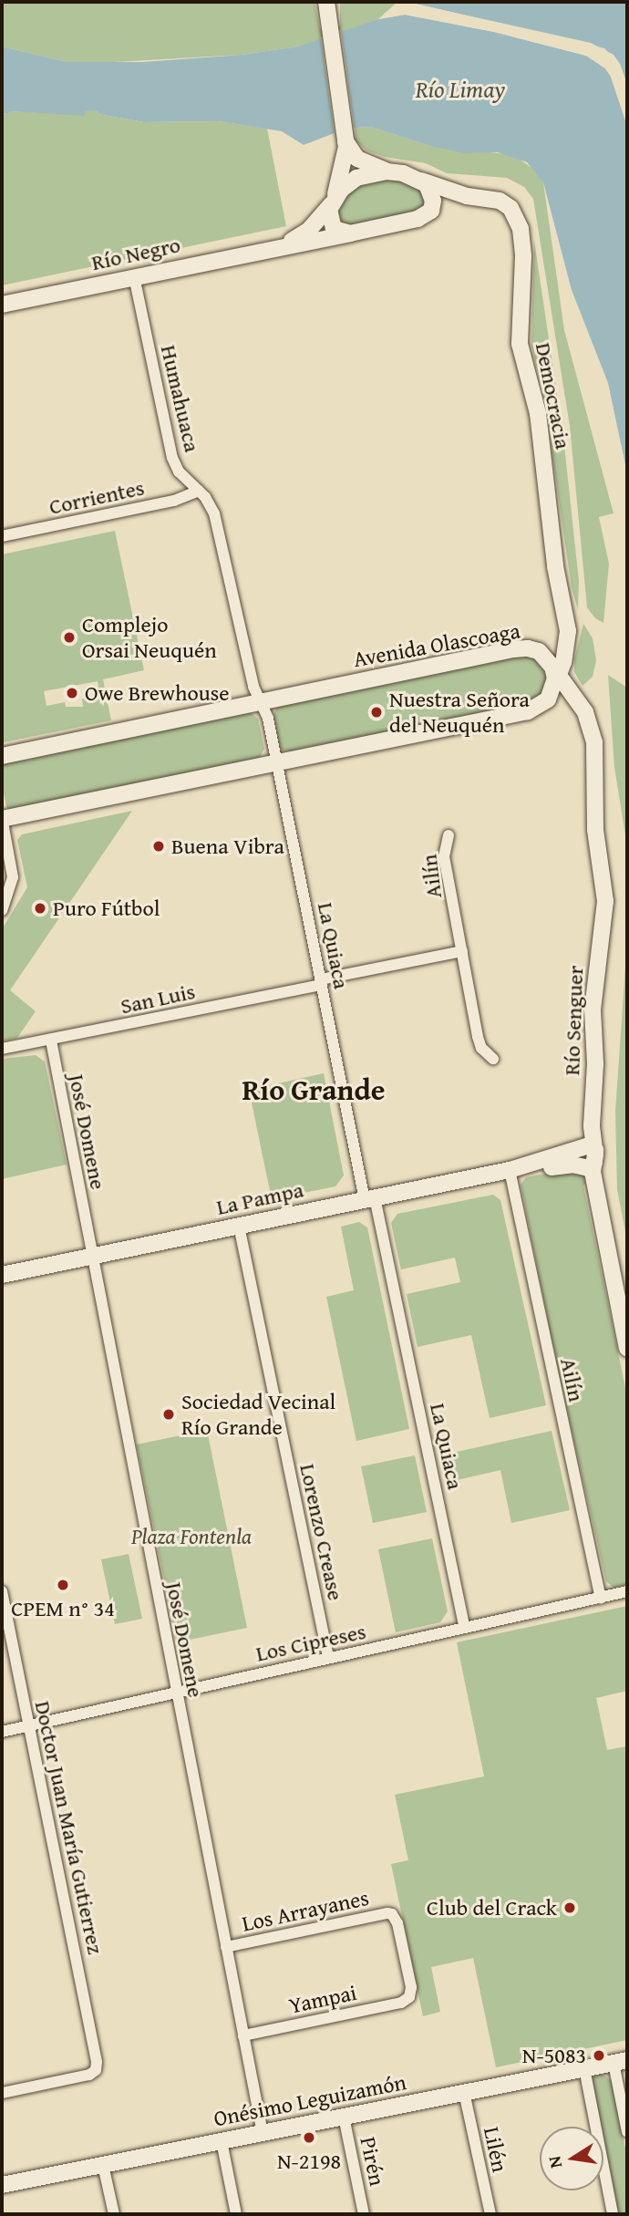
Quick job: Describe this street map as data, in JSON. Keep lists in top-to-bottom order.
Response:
{
  "streets": {
    "main road": [
      "Río Negro",
      "Democracia",
      "Avenida Olascoaga",
      "Río Senguer",
      "La Pampa",
      "Onésimo Leguizamón"
    ],
    "street": [
      "Humahuaca",
      "Corrientes",
      "Ailín",
      "La Quiaca",
      "San Luis",
      "José Domene",
      "Lorenzo Crease",
      "Los Cipreses",
      "Doctor Juan María Gutierrez",
      "Los Arrayanes",
      "Yampai",
      "Lilén",
      "Pirén"
    ]
  },
  "crossings": [
    ["Río Negro", "Democracia"],
    ["Río Negro", "Humahuaca"],
    ["Democracia", "Avenida Olascoaga"],
    ["Democracia", "Río Senguer"],
    ["Humahuaca", "Corrientes"],
    ["Humahuaca", "Avenida Olascoaga"],
    ["Humahuaca", "La Quiaca"],
    ["Avenida Olascoaga", "La Quiaca"],
    ["Avenida Olascoaga", "Río Senguer"],
    ["Ailín", "San Luis"],
    ["Ailín", "La Pampa"],
    ["Ailín", "Los Cipreses"],
    ["La Quiaca", "San Luis"],
    ["La Quiaca", "La Pampa"],
    ["La Quiaca", "Los Cipreses"],
    ["San Luis", "José Domene"],
    ["Río Senguer", "La Pampa"],
    ["José Domene", "La Pampa"],
    ["José Domene", "Los Cipreses"],
    ["José Domene", "Los Arrayanes"],
    ["José Domene", "Yampai"],
    ["José Domene", "Onésimo Leguizamón"],
    ["La Pampa", "Lorenzo Crease"],
    ["Lorenzo Crease", "Los Cipreses"],
    ["Los Cipreses", "Doctor Juan María Gutierrez"],
    ["Los Arrayanes", "Yampai"],
    ["Onésimo Leguizamón", "Lilén"],
    ["Onésimo Leguizamón", "Pirén"]
  ],
  "districts": ["Río Grande"],
  "water": ["Río Limay"],
  "parks": ["Plaza Fontenla"],
  "places": [
    "Complejo Orsai Neuquén",
    "Owe Brewhouse",
    "Nuestra Señora del Neuquén",
    "Buena Vibra",
    "Puro Fútbol",
    "Sociedad Vecinal Río Grande",
    "CPEM n° 34",
    "Club del Crack",
    "N-5083",
    "N-2198"
  ],
  "north": "left"
}
